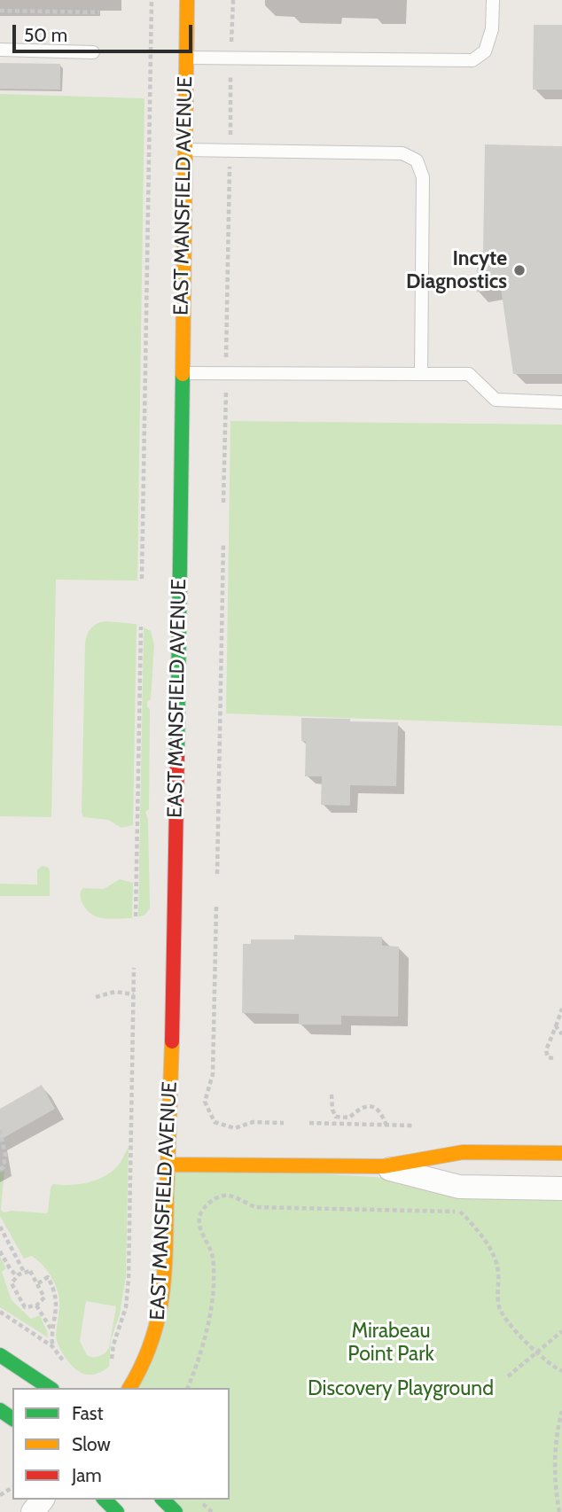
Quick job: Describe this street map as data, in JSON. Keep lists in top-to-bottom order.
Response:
{
  "streets": {
    "street": ["EAST MANSFIELD AVENUE"]
  },
  "parks": ["Mirabeau Point Park", "Discovery Playground"],
  "places": ["Incyte Diagnostics"],
  "legend": ["Fast", "Slow", "Jam"],
  "scale_bar": "50 m"
}
